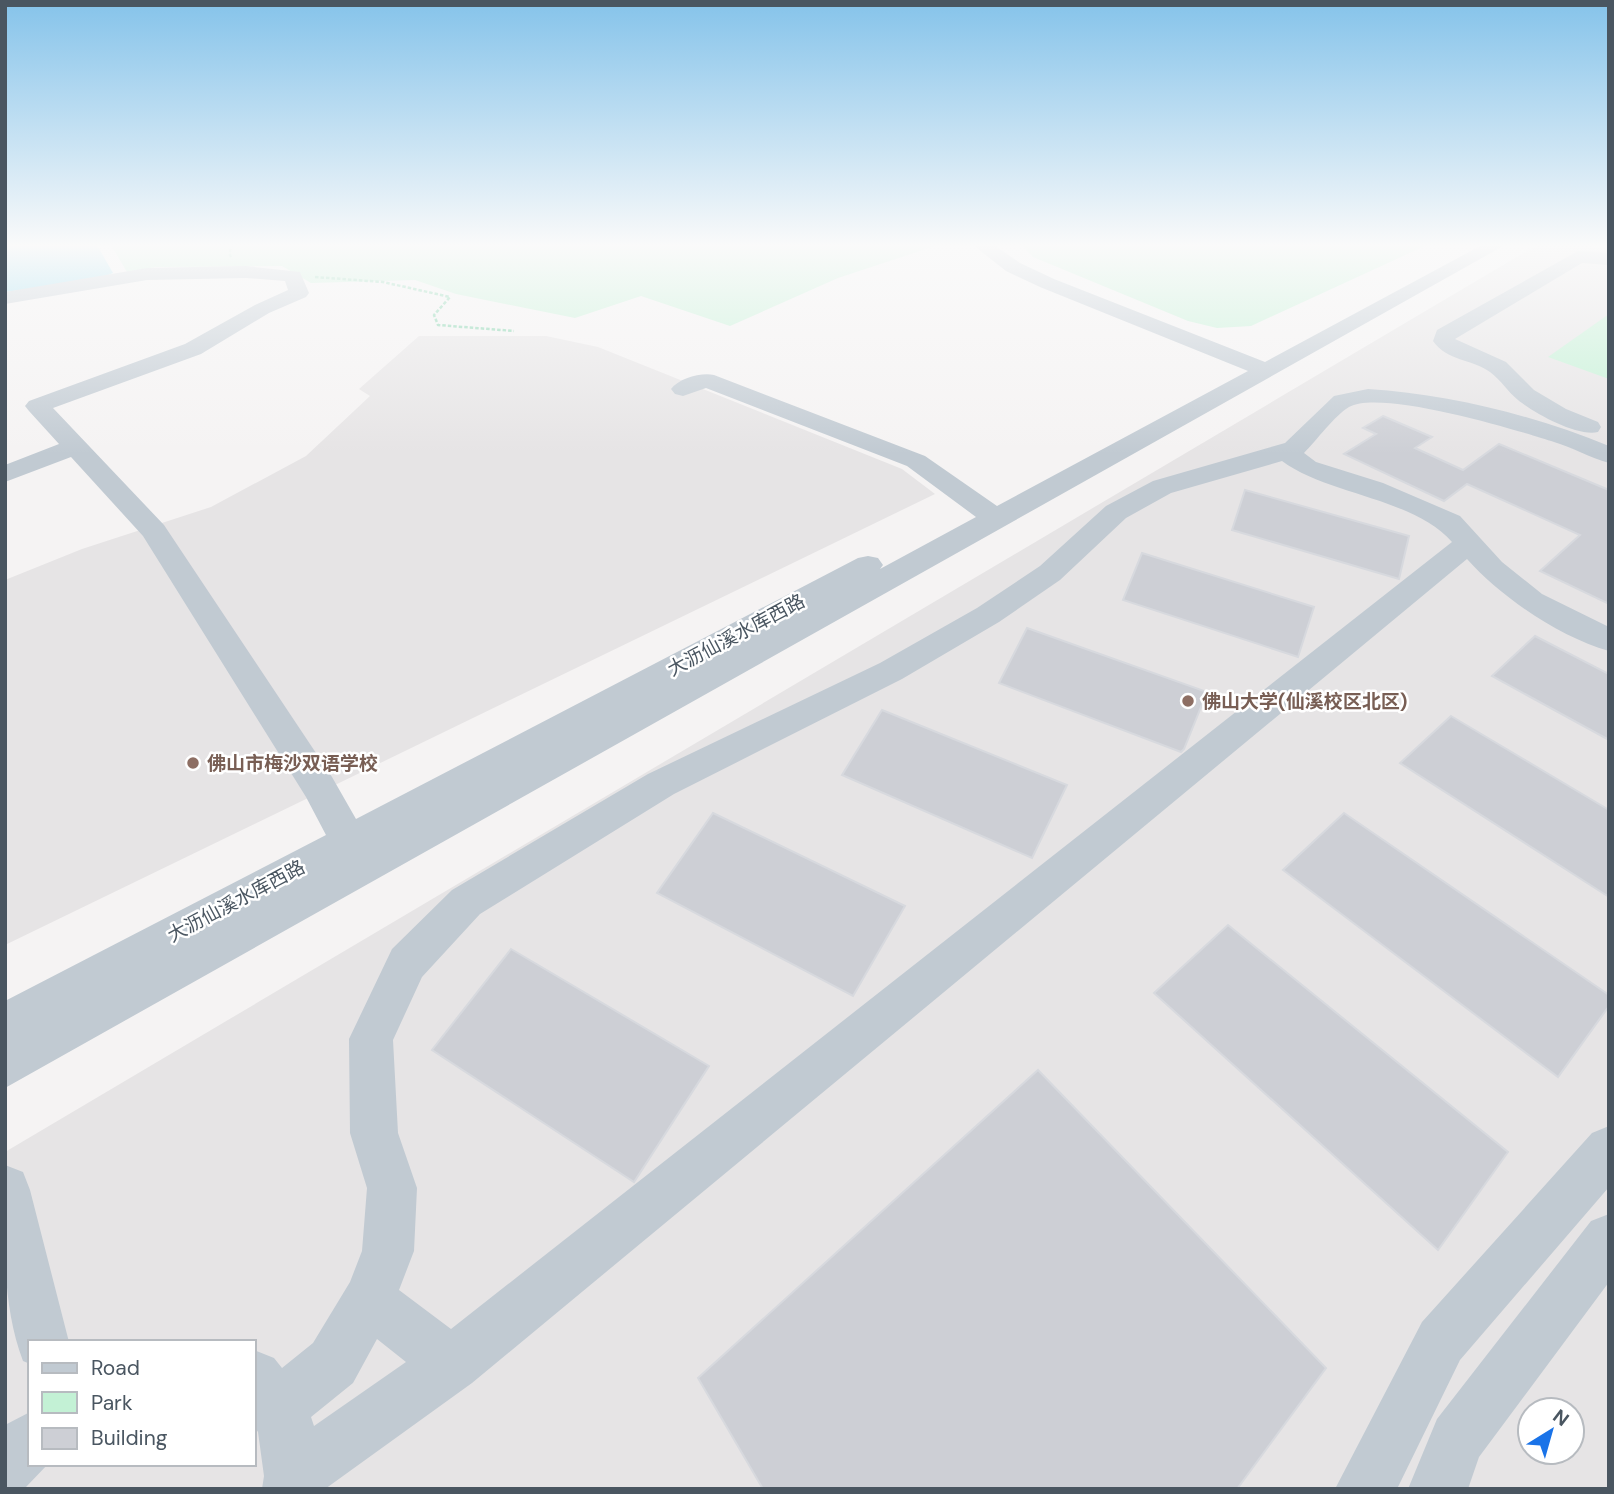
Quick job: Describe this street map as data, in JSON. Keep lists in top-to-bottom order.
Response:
{
  "streets": {
    "street": ["大沥仙溪水库西路"]
  },
  "places": ["佛山大学(仙溪校区北区)", "佛山市梅沙双语学校"],
  "legend": ["Road", "Park", "Building"],
  "north": "top right"
}
